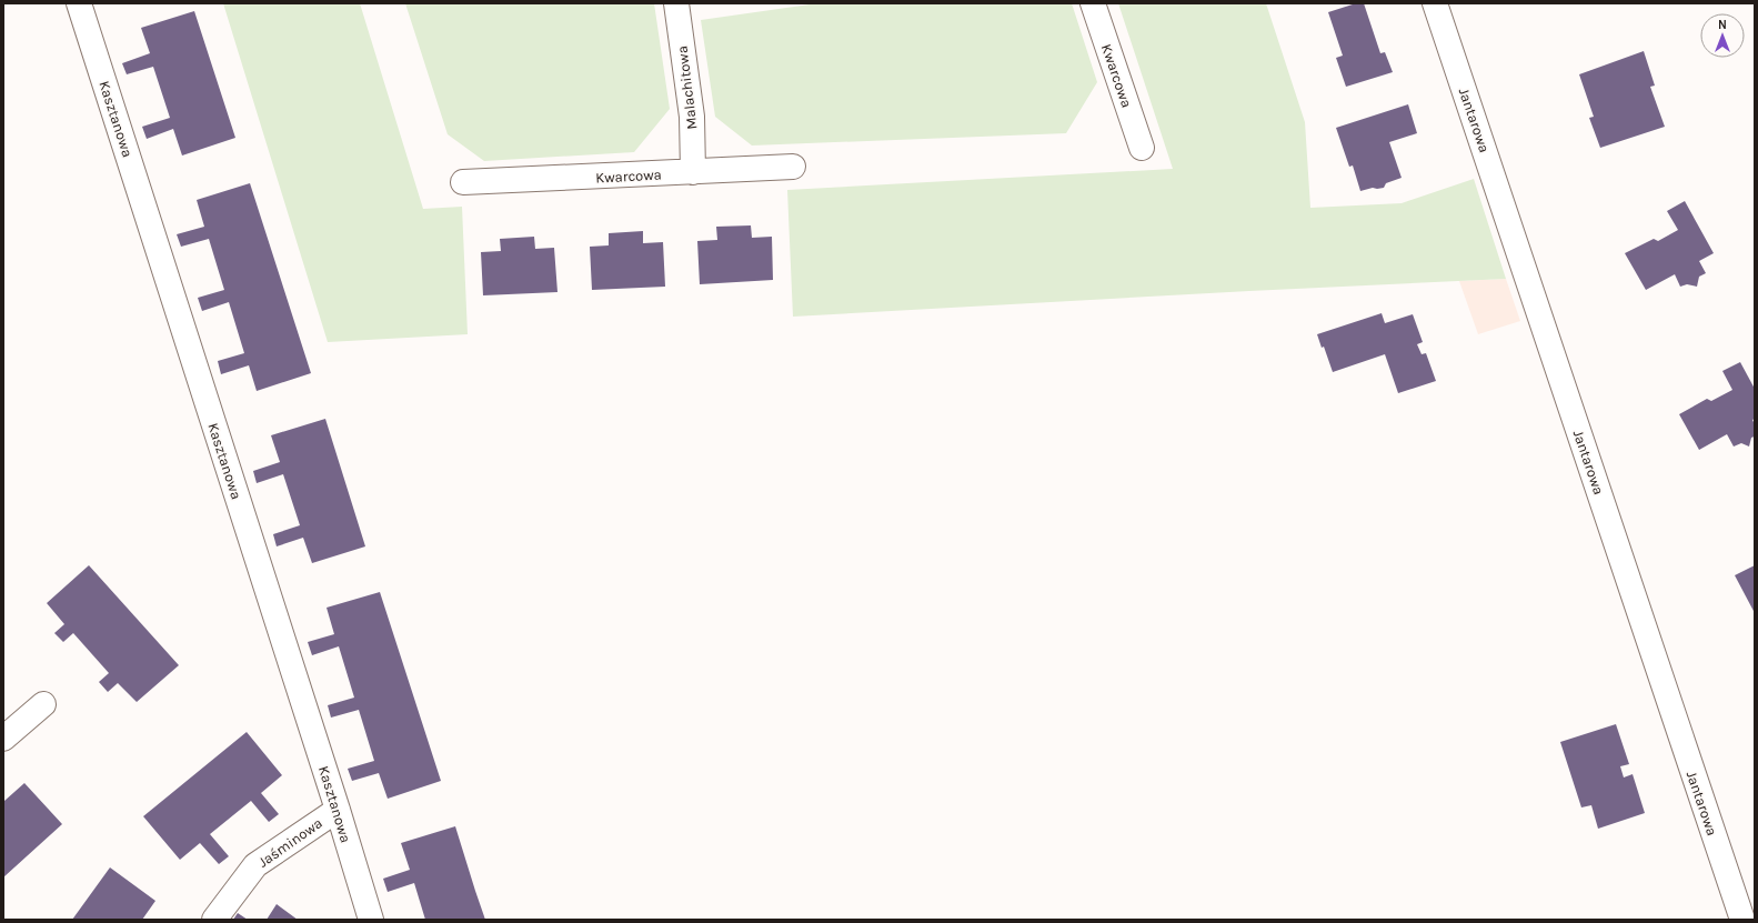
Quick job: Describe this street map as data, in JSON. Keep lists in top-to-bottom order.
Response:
{
  "streets": {
    "street": [
      "Kwarcowa",
      "Malachitowa",
      "Kasztanowa",
      "Jantarowa",
      "Jaśminowa"
    ]
  },
  "crossings": [
    ["Kwarcowa", "Malachitowa"],
    ["Kasztanowa", "Jaśminowa"]
  ],
  "north": "top"
}
